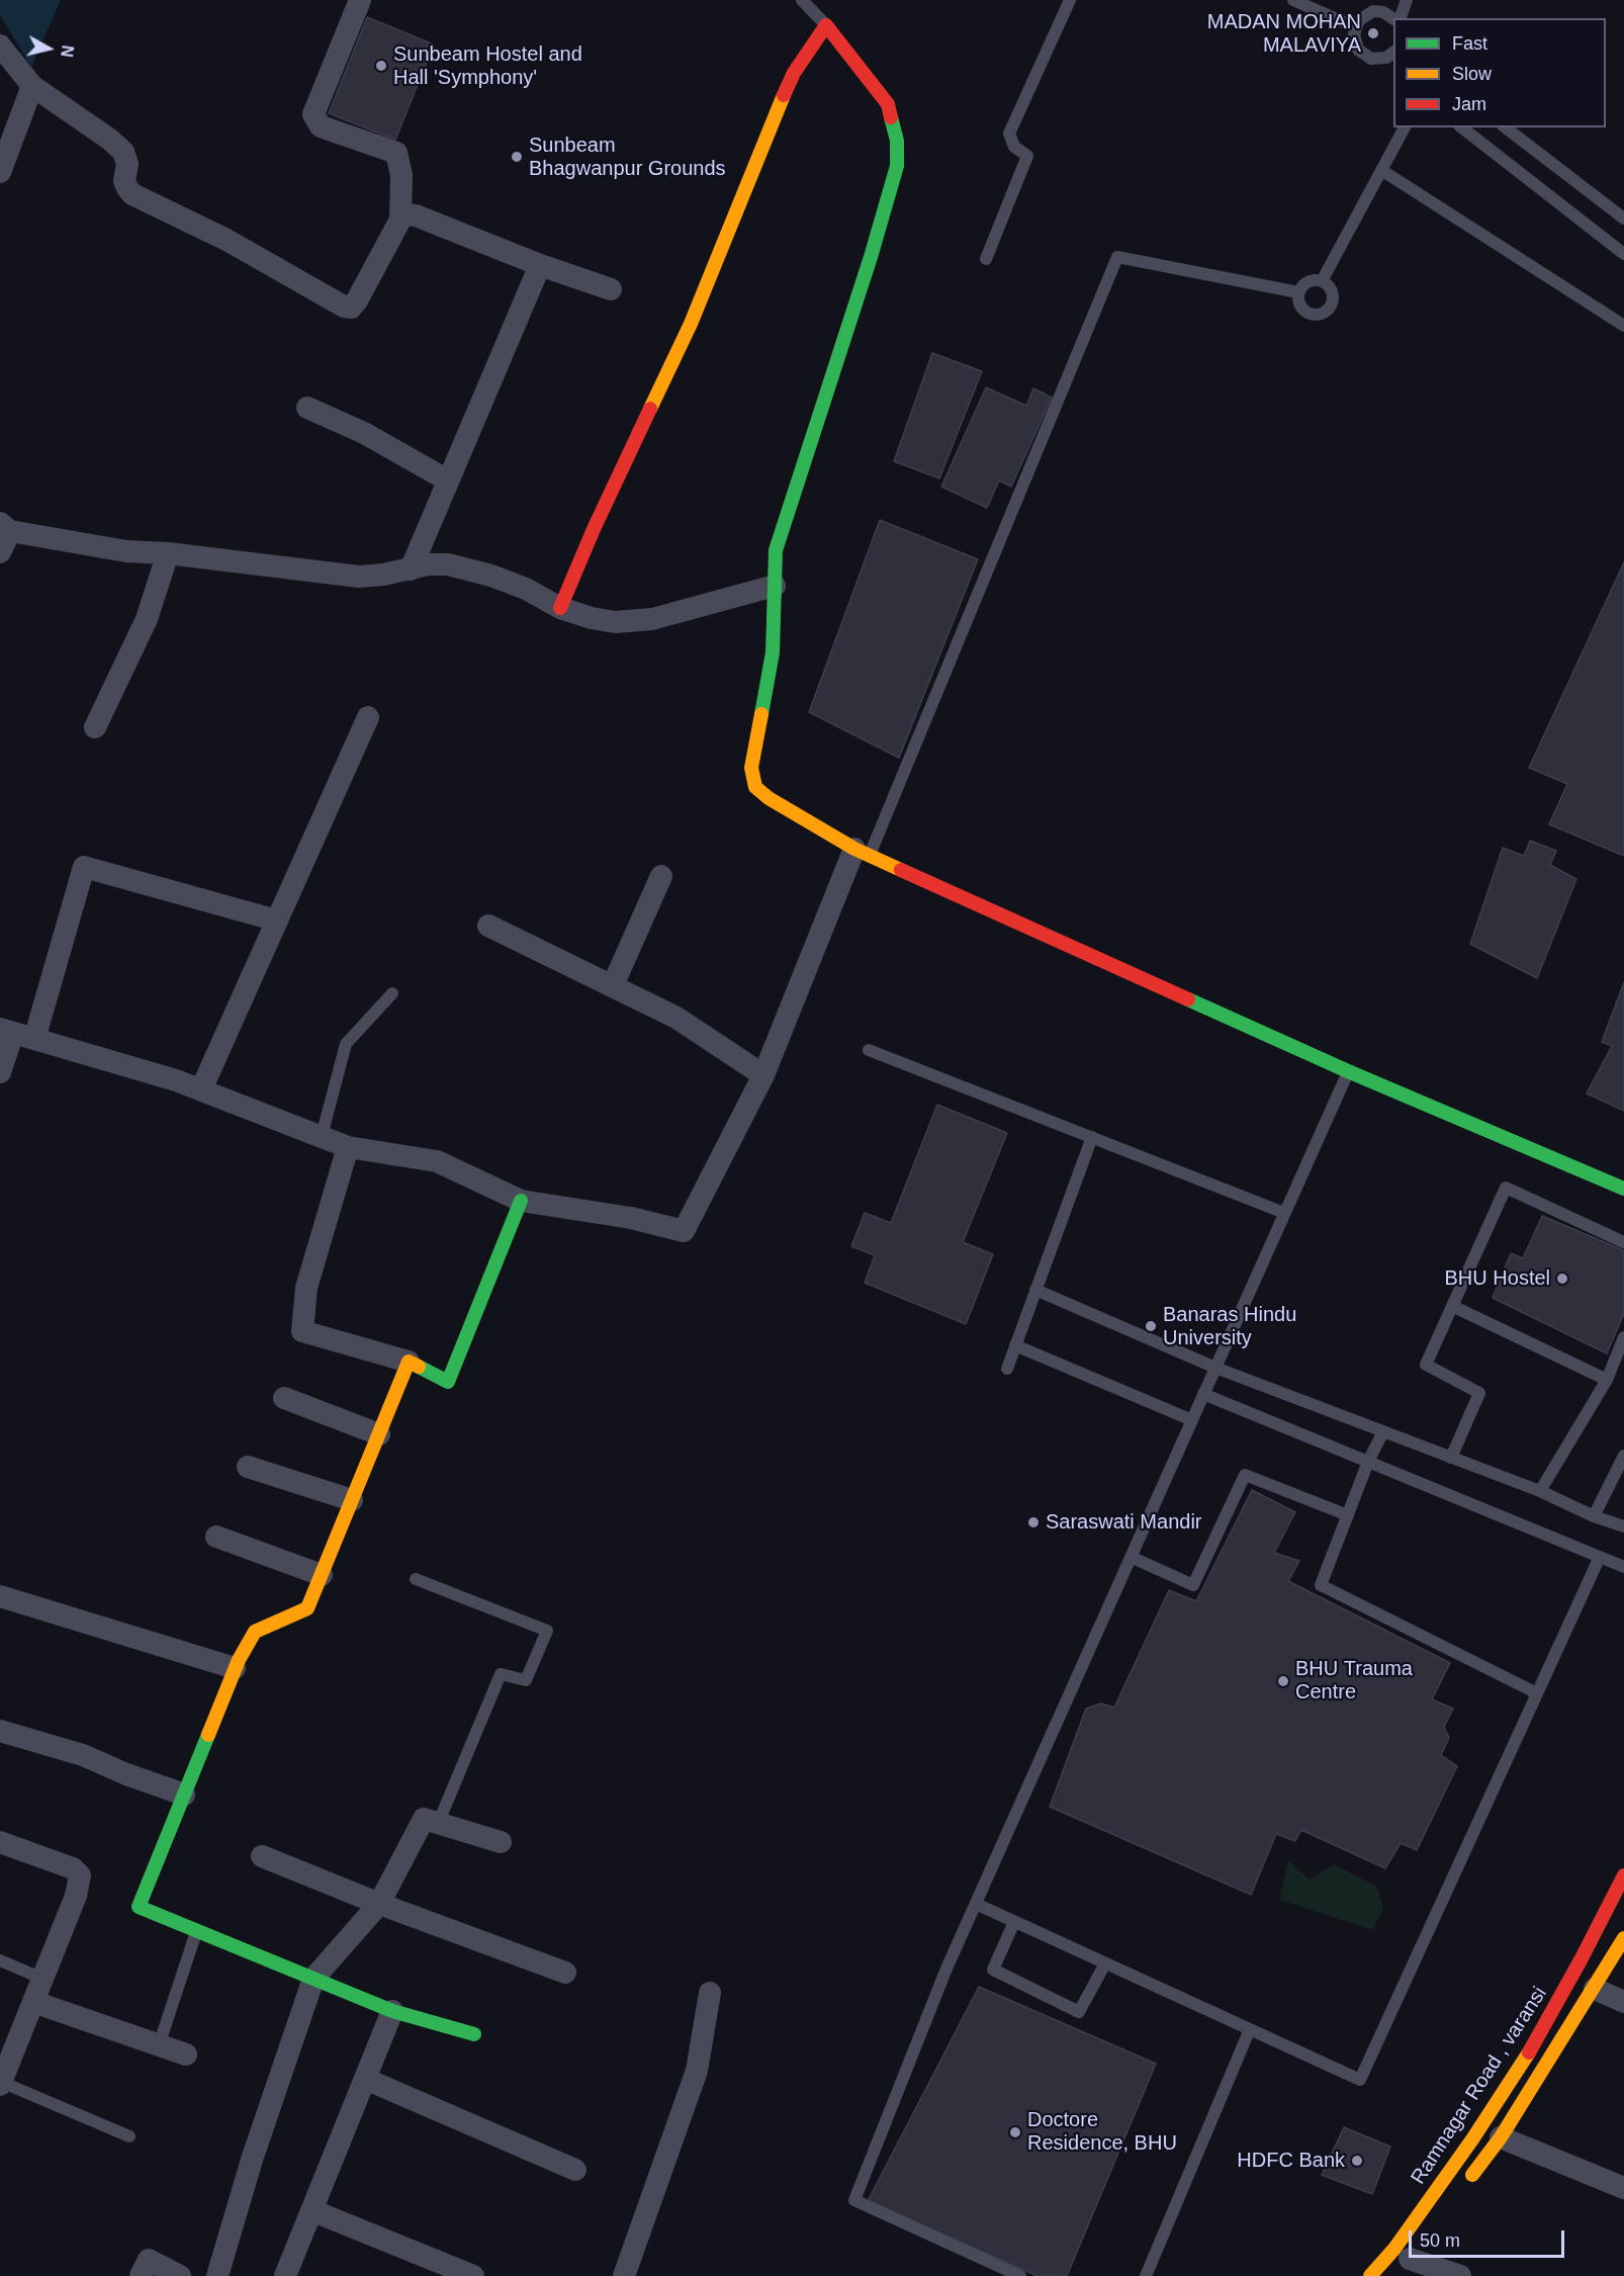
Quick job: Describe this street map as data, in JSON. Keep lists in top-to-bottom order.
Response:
{
  "streets": {
    "street": ["Ramnagar Road , varansi"]
  },
  "places": [
    "MADAN MOHAN MALAVIYA",
    "Sunbeam Hostel and Hall 'Symphony'",
    "Sunbeam Bhagwanpur Grounds",
    "BHU Hostel",
    "Banaras Hindu University",
    "Saraswati Mandir",
    "BHU Trauma Centre",
    "Doctore Residence, BHU",
    "HDFC Bank"
  ],
  "legend": ["Fast", "Slow", "Jam"],
  "scale_bar": "50 m",
  "north": "right"
}
